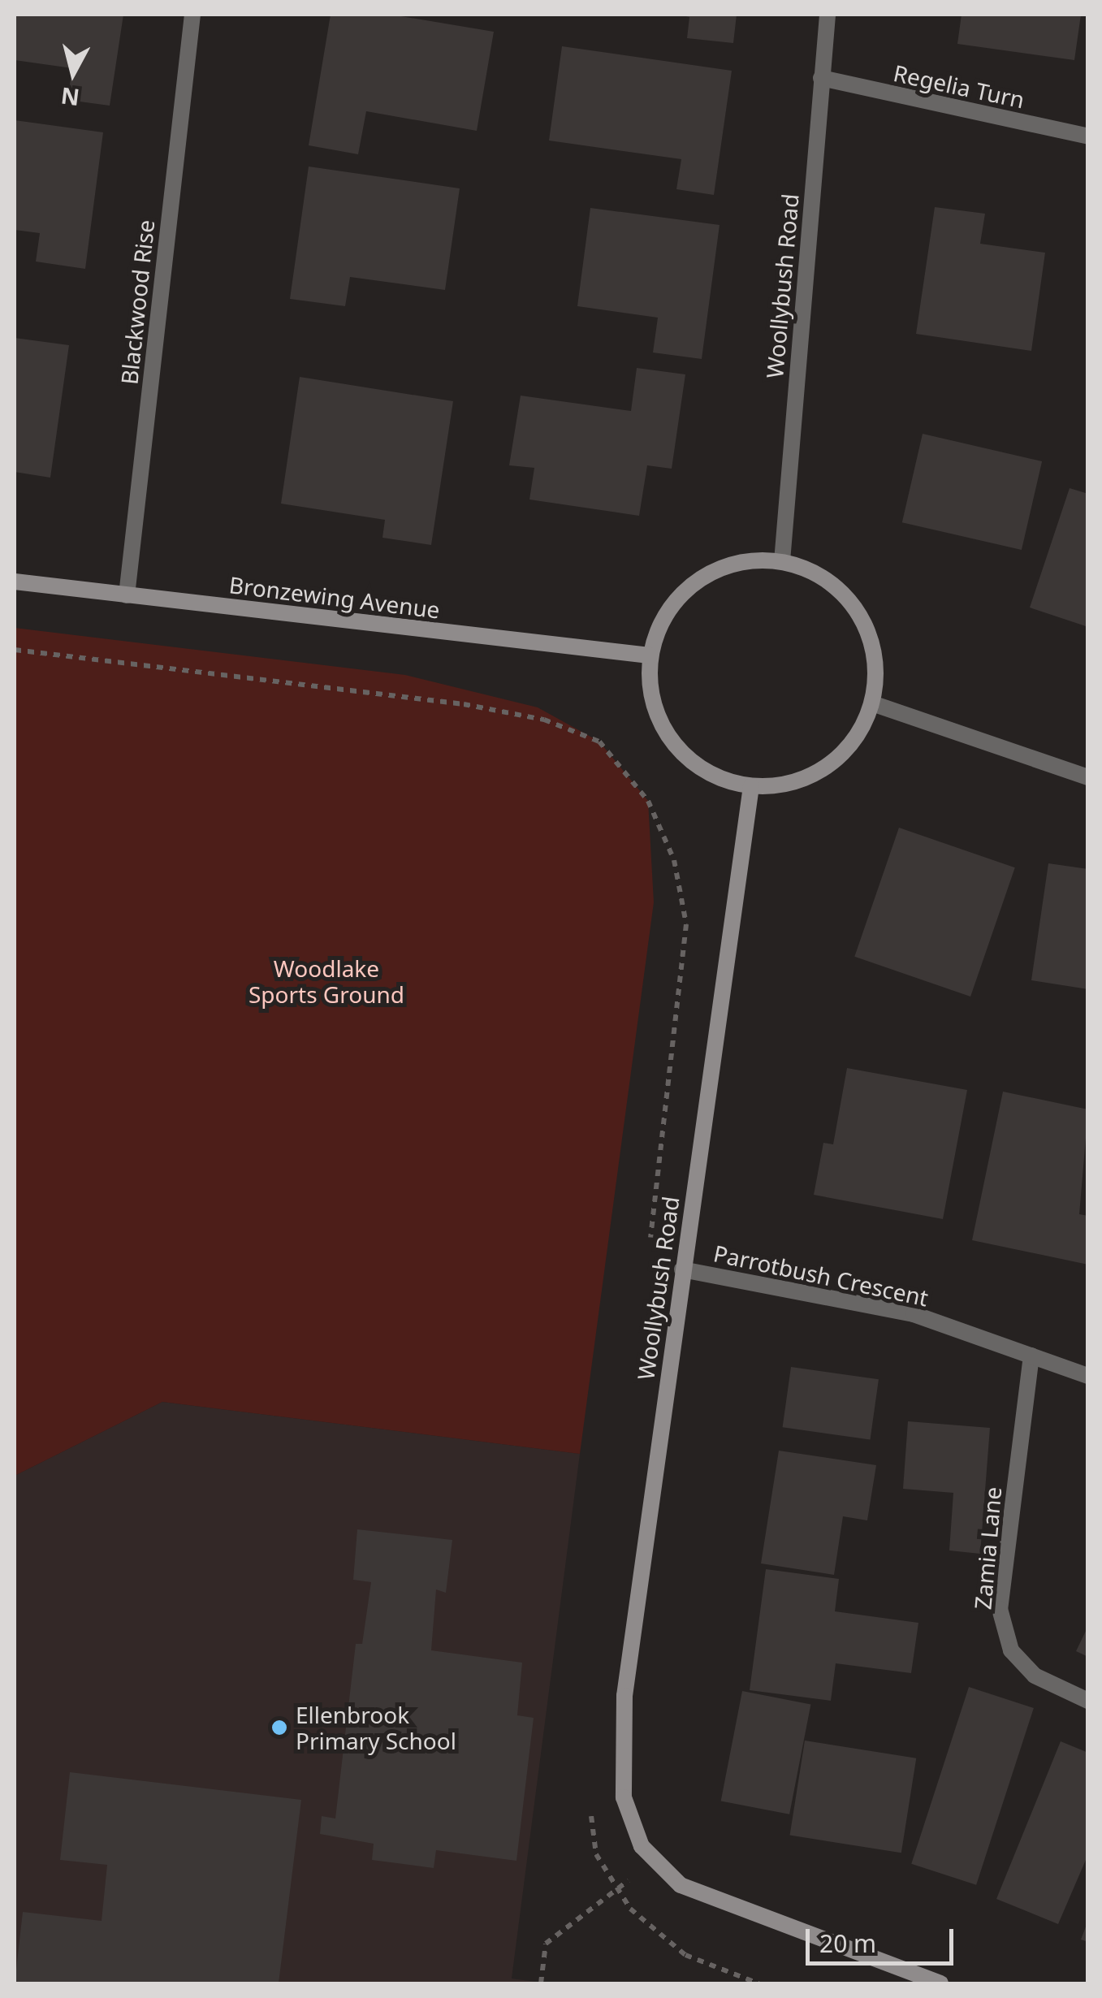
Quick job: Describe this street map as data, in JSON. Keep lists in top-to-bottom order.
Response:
{
  "streets": {
    "street": [
      "Regelia Turn",
      "Woollybush Road",
      "Blackwood Rise",
      "Bronzewing Avenue",
      "Parrotbush Crescent",
      "Zamia Lane"
    ]
  },
  "crossings": [
    ["Regelia Turn", "Woollybush Road"],
    ["Woollybush Road", "Bronzewing Avenue"],
    ["Woollybush Road", "Parrotbush Crescent"],
    ["Blackwood Rise", "Bronzewing Avenue"],
    ["Parrotbush Crescent", "Zamia Lane"]
  ],
  "parks": ["Woodlake Sports Ground"],
  "places": ["Ellenbrook Primary School"],
  "scale_bar": "20 m",
  "north": "bottom"
}
